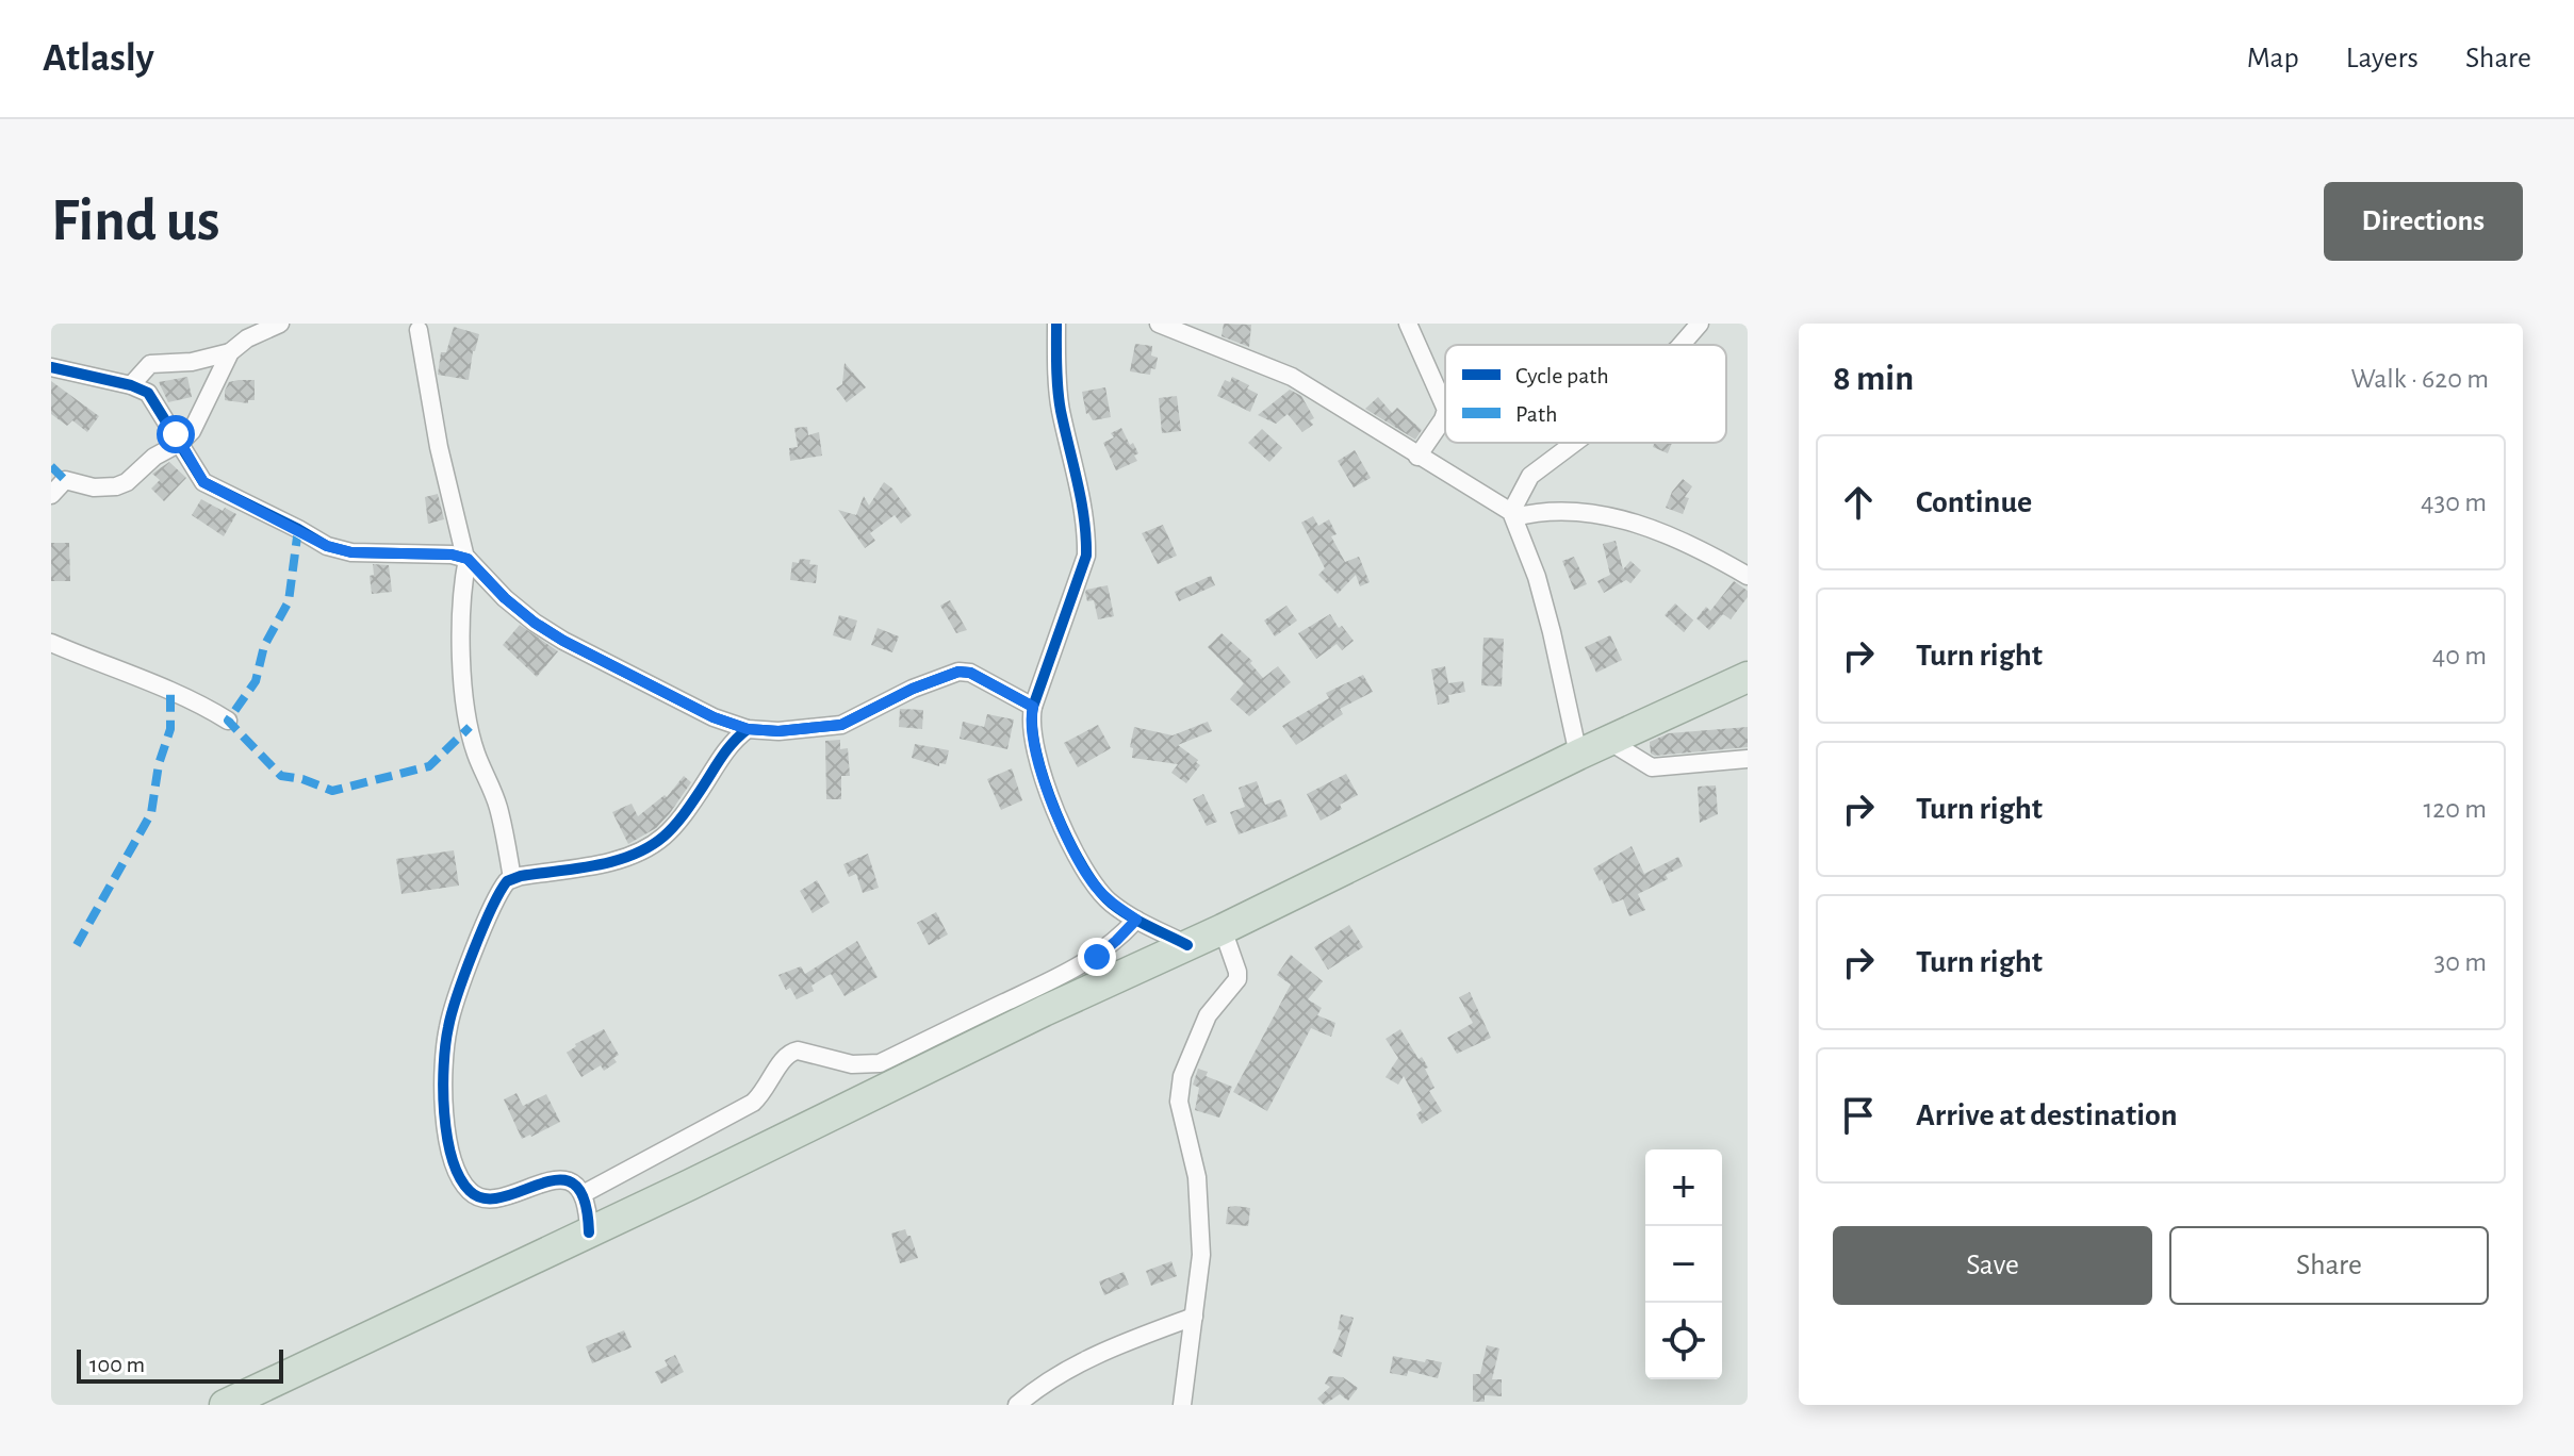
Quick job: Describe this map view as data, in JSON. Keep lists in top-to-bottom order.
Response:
{
  "legend": ["Cycle path", "Path"],
  "scale_bar": "100 m",
  "page": {
    "header": "Atlasly",
    "nav": ["Map", "Layers", "Share"],
    "buttons": [
      "Directions",
      ["Save", "Share"]
    ],
    "title": "Find us",
    "heading": ["8 min", "Walk · 620 m"],
    "list": [
      ["Continue", "430 m"],
      ["Turn right", "40 m"],
      ["Turn right", "120 m"],
      ["Turn right", "30 m"],
      "Arrive at destination"
    ],
    "map_buttons": ["+", "−"],
    "scale": "100 m"
  }
}
